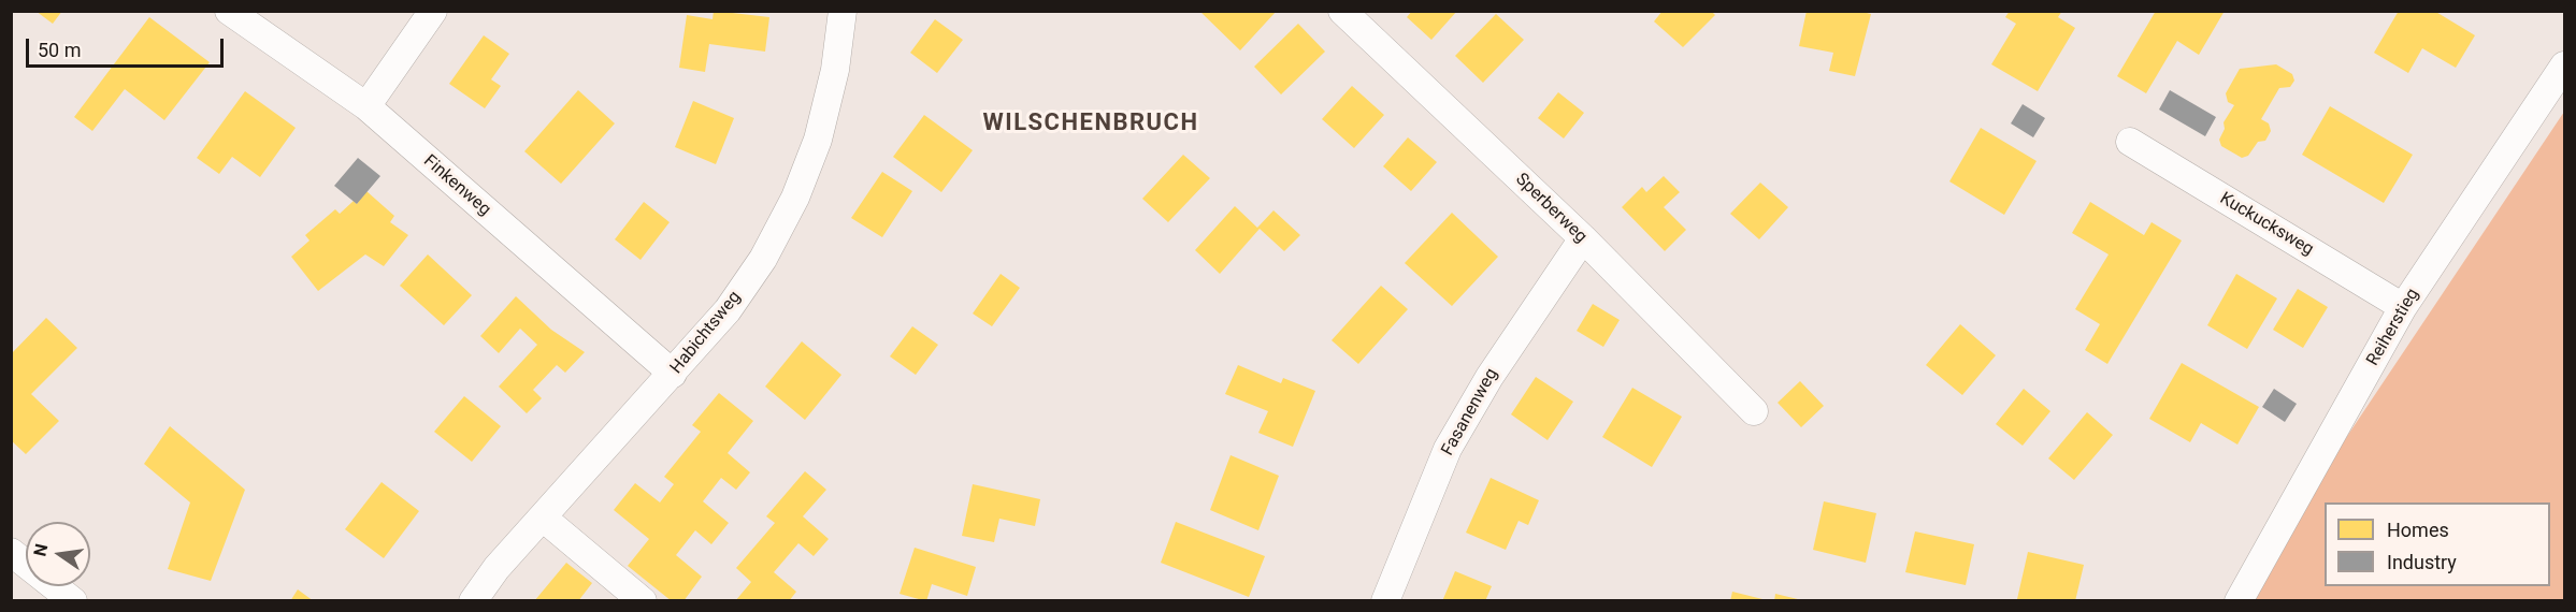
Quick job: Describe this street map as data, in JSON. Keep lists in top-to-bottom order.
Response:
{
  "streets": {
    "street": [
      "Finkenweg",
      "Sperberweg",
      "Kuckucksweg",
      "Reiherstieg",
      "Habichtsweg",
      "Fasanenweg"
    ]
  },
  "crossings": [
    ["Finkenweg", "Habichtsweg"],
    ["Sperberweg", "Fasanenweg"],
    ["Kuckucksweg", "Reiherstieg"]
  ],
  "districts": ["WILSCHENBRUCH"],
  "legend": ["Homes", "Industry"],
  "scale_bar": "50 m",
  "north": "left"
}
